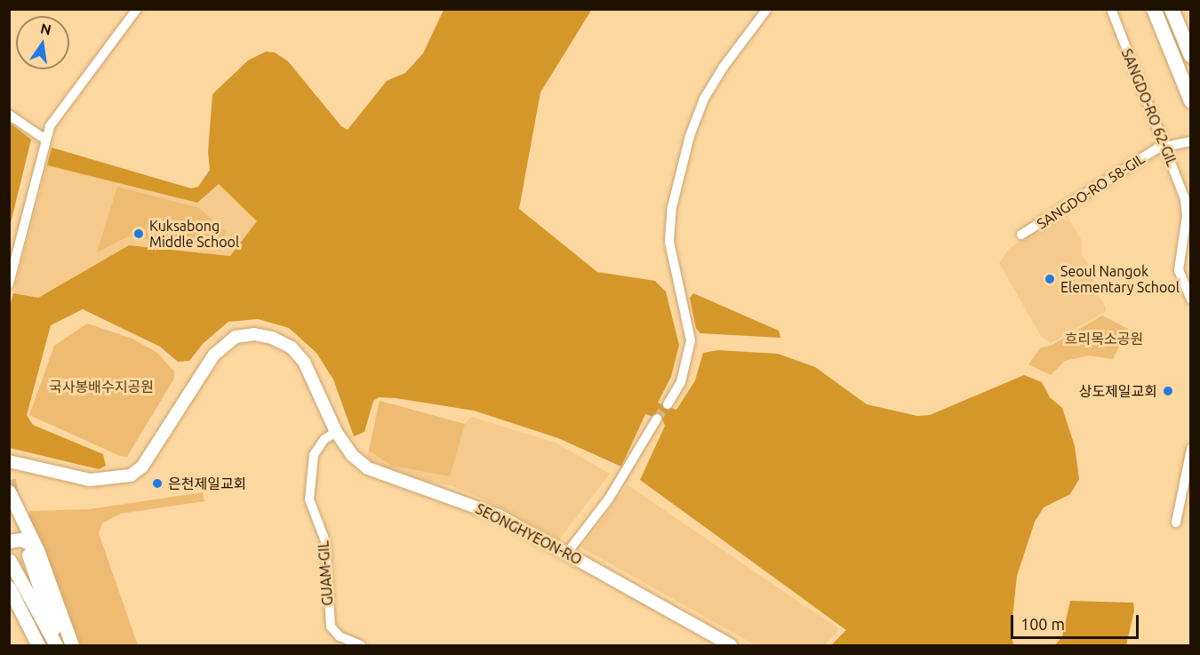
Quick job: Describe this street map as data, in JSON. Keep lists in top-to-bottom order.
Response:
{
  "streets": {
    "street": [
      "SANGDO-RO 62-GIL",
      "SANGDO-RO 58-GIL",
      "SEONGHYEON-RO",
      "GUAM-GIL"
    ]
  },
  "crossings": [
    ["SANGDO-RO 62-GIL", "SANGDO-RO 58-GIL"],
    ["SEONGHYEON-RO", "GUAM-GIL"]
  ],
  "parks": ["흐리목소공원", "국사봉배수지공원"],
  "places": [
    "Kuksabong Middle School",
    "Seoul Nangok Elementary School",
    "상도제일교회",
    "은천제일교회"
  ],
  "scale_bar": "100 m",
  "north": "top"
}
